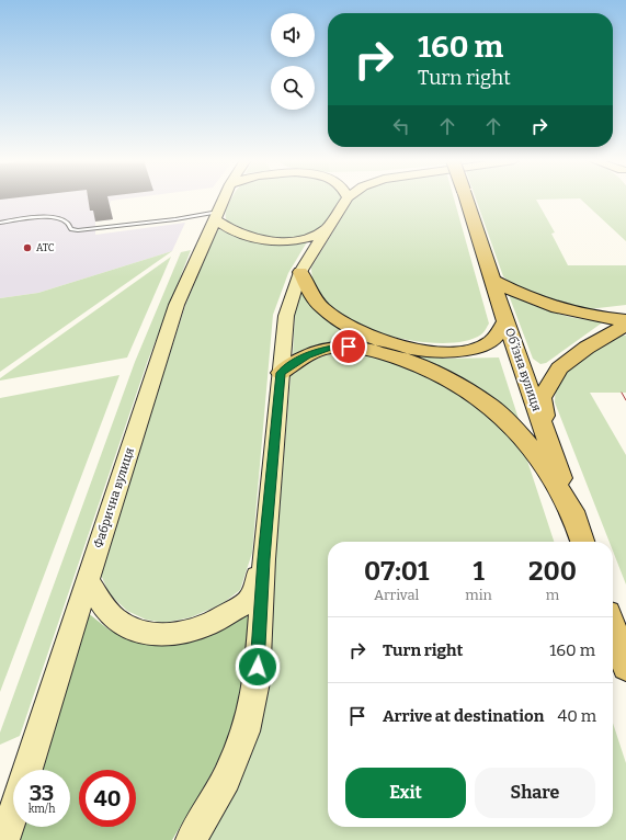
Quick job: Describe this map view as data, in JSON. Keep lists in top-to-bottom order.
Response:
{
  "streets": {
    "main road": ["Обʼїзна вулиця", "Фабрична вулиця"]
  },
  "places": ["АТС"],
  "page": {
    "turn": ["160 m", "Turn right"],
    "eta": [
      "07:01",
      "Arrival",
      "1",
      "min",
      "200",
      "m"
    ],
    "list": [
      {
        "name": "Turn right",
        "value": "160 m"
      },
      {
        "name": "Arrive at destination",
        "value": "40 m"
      }
    ],
    "buttons": ["Exit", "Share"],
    "speed": "33 km/h",
    "limit": "40"
  }
}
